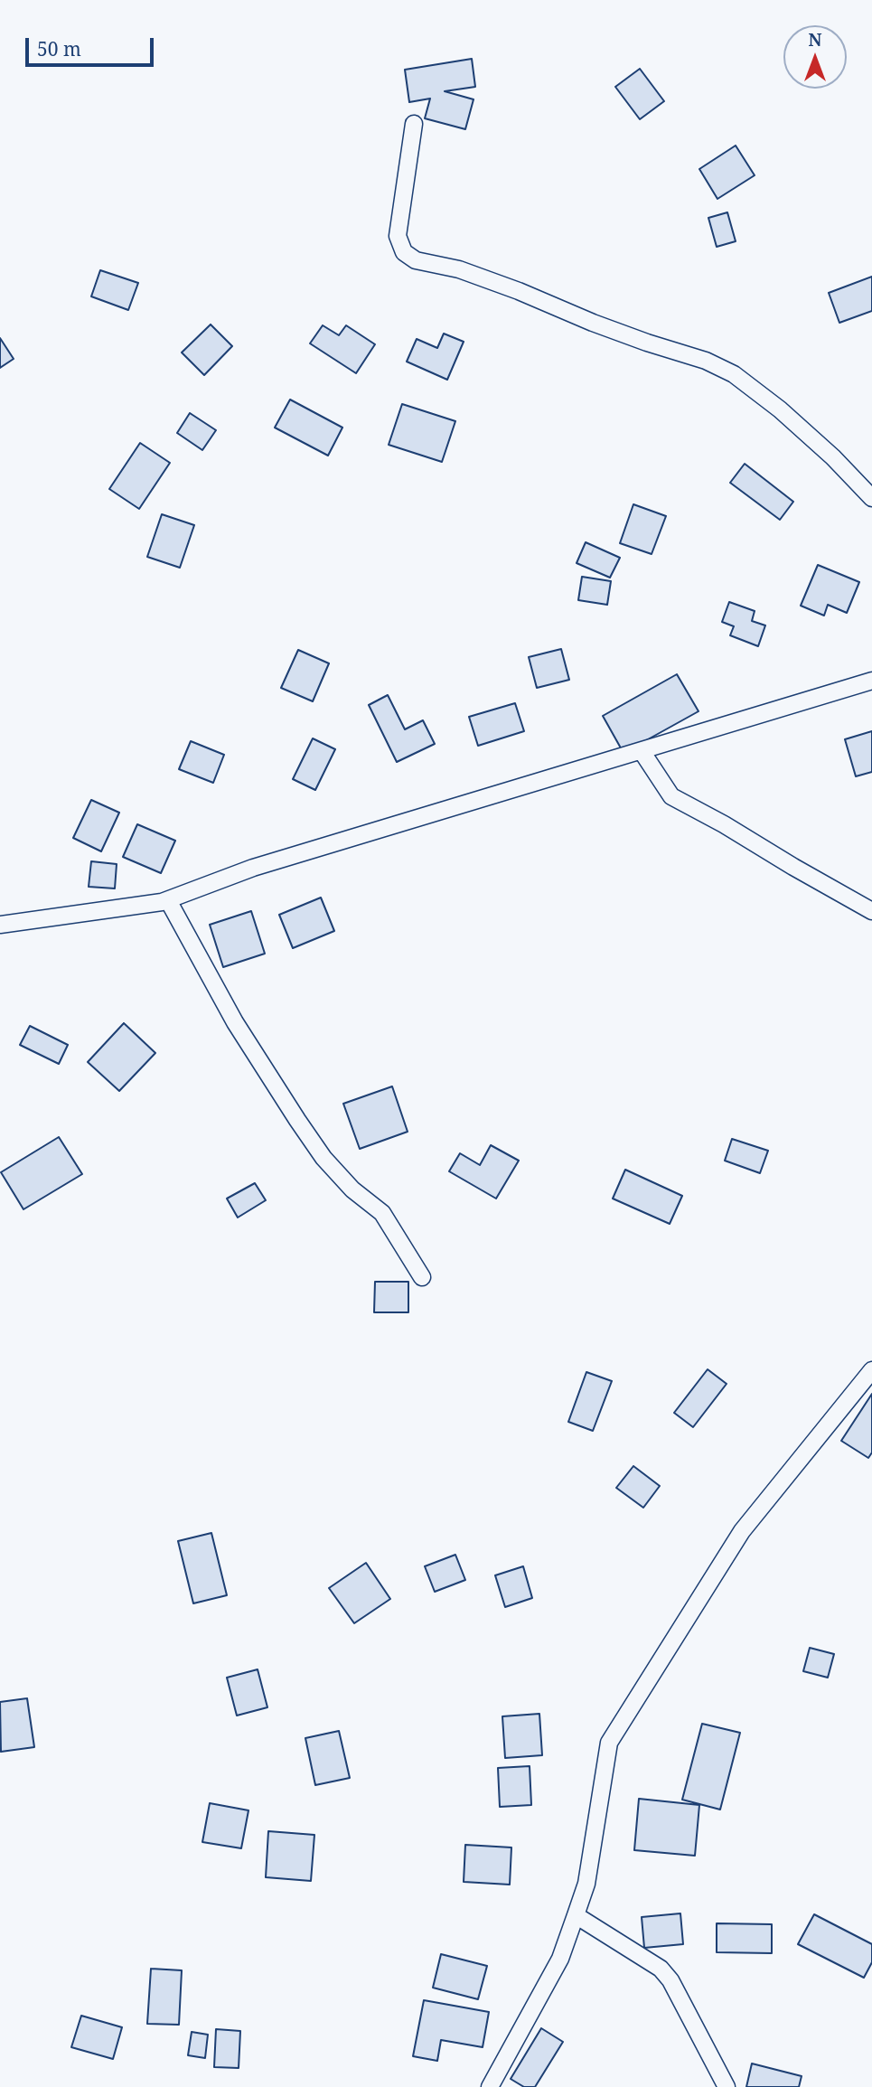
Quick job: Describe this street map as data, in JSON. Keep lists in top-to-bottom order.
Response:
{
  "scale_bar": "50 m",
  "north": "top"
}
